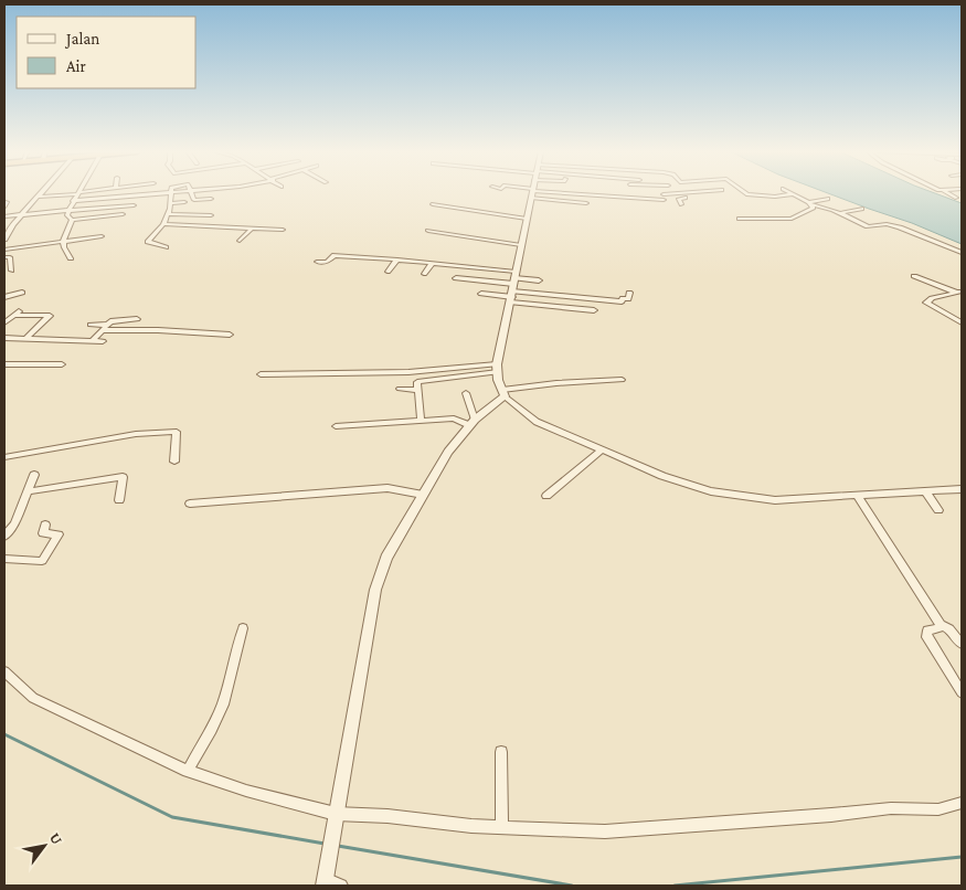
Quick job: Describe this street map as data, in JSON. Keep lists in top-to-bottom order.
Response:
{
  "legend": ["Jalan", "Air"],
  "north": "top right"
}
